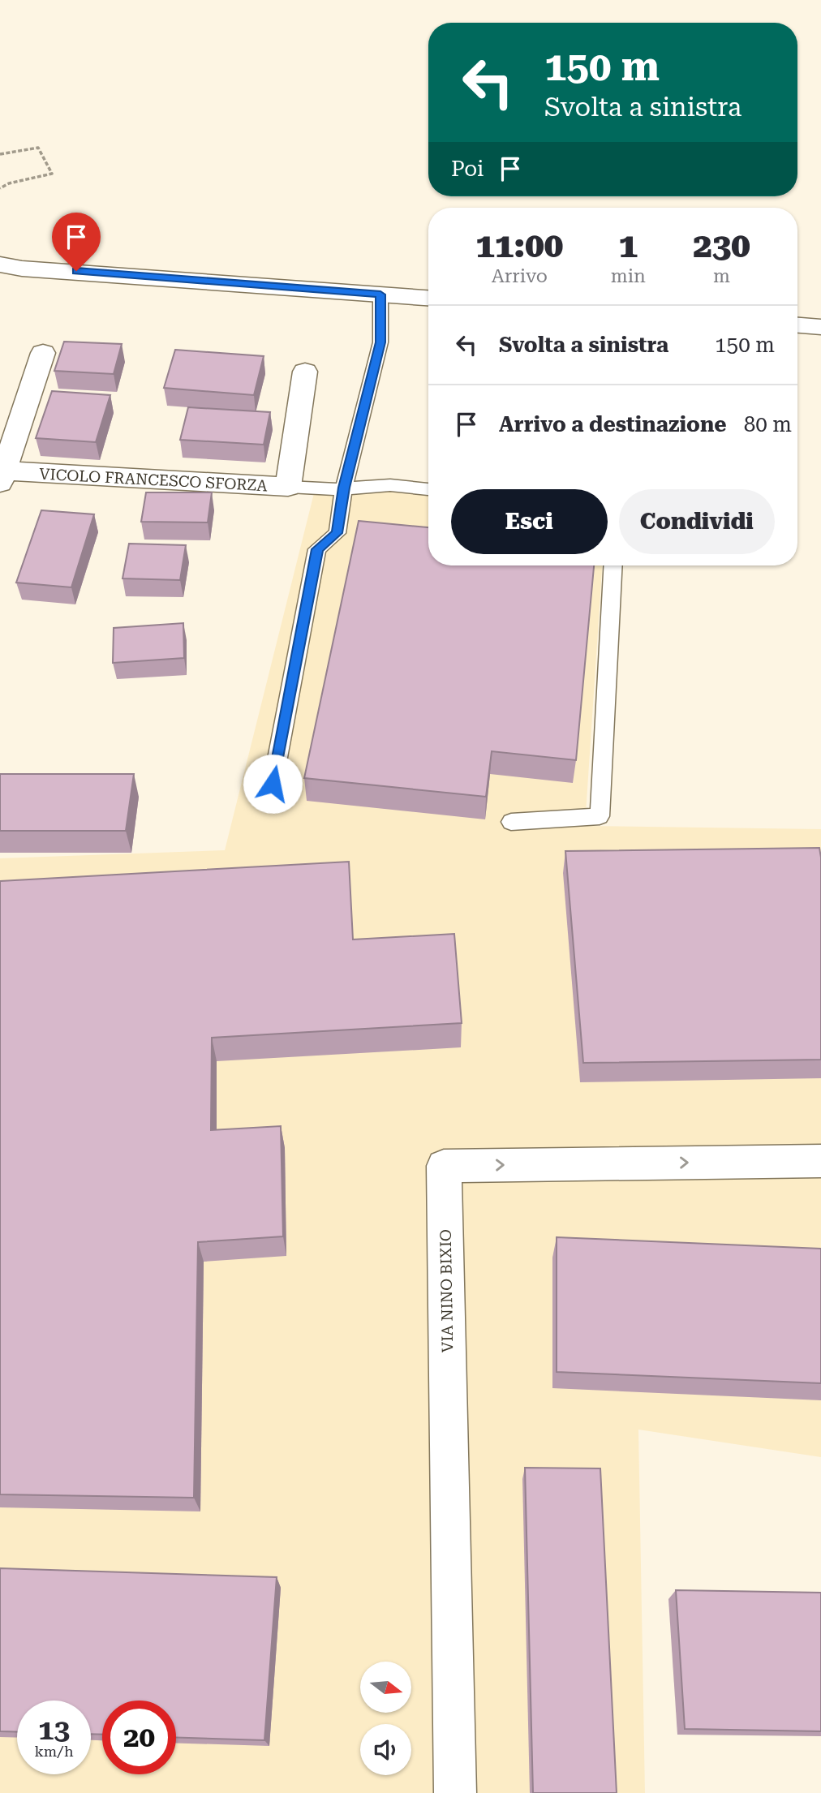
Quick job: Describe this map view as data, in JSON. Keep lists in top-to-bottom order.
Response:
{
  "streets": {
    "street": ["VICOLO FRANCESCO SFORZA", "VIA NINO BIXIO"]
  },
  "north": "right",
  "page": {
    "turn": ["150 m", "Svolta a sinistra"],
    "then": "Poi",
    "eta": [
      "11:00",
      "Arrivo",
      "1",
      "min",
      "230",
      "m"
    ],
    "list": [
      {
        "name": "Svolta a sinistra",
        "value": "150 m"
      },
      {
        "name": "Arrivo a destinazione",
        "value": "80 m"
      }
    ],
    "buttons": ["Esci", "Condividi"],
    "speed": "13 km/h",
    "limit": "20"
  }
}
